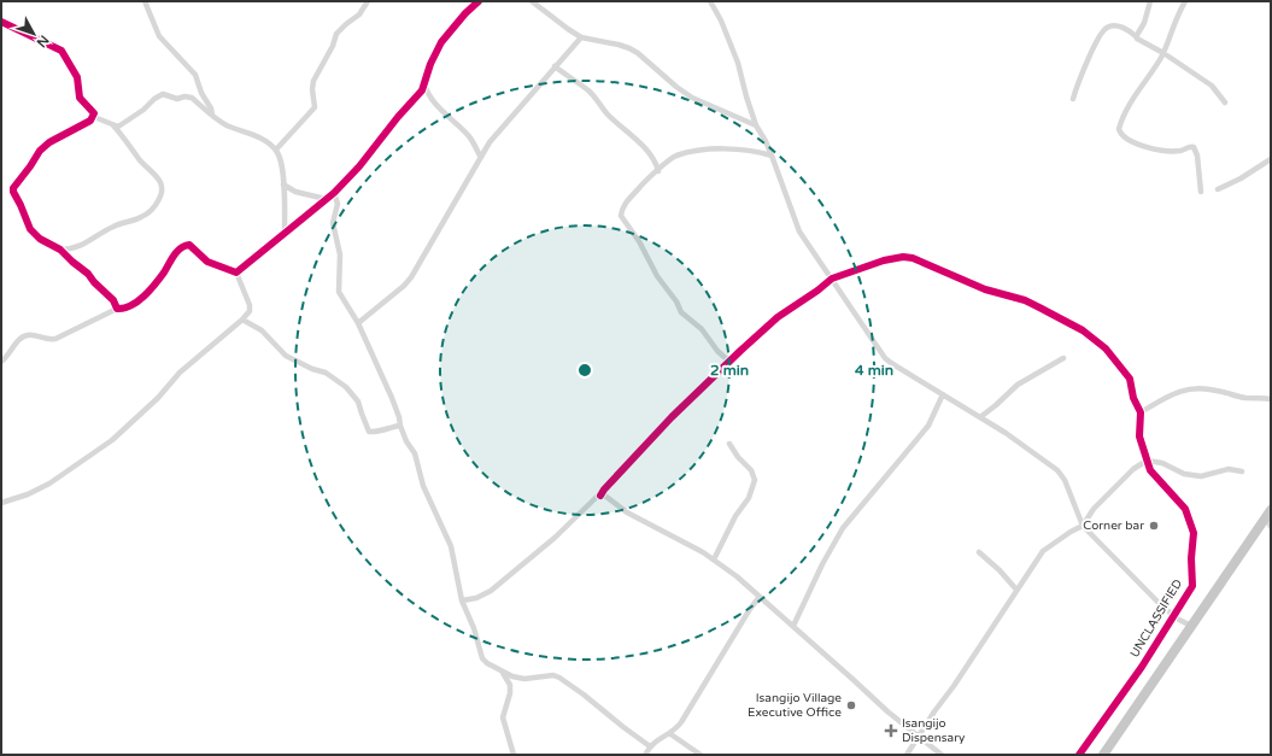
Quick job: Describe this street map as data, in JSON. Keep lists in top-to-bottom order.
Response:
{
  "streets": {
    "street": ["UNCLASSIFIED"]
  },
  "places": {
    "other": ["Corner bar", "Isangijo Village Executive Office"],
    "health": ["Isangijo Dispensary"]
  },
  "north": "bottom right",
  "rings": ["2 min", "4 min"]
}
